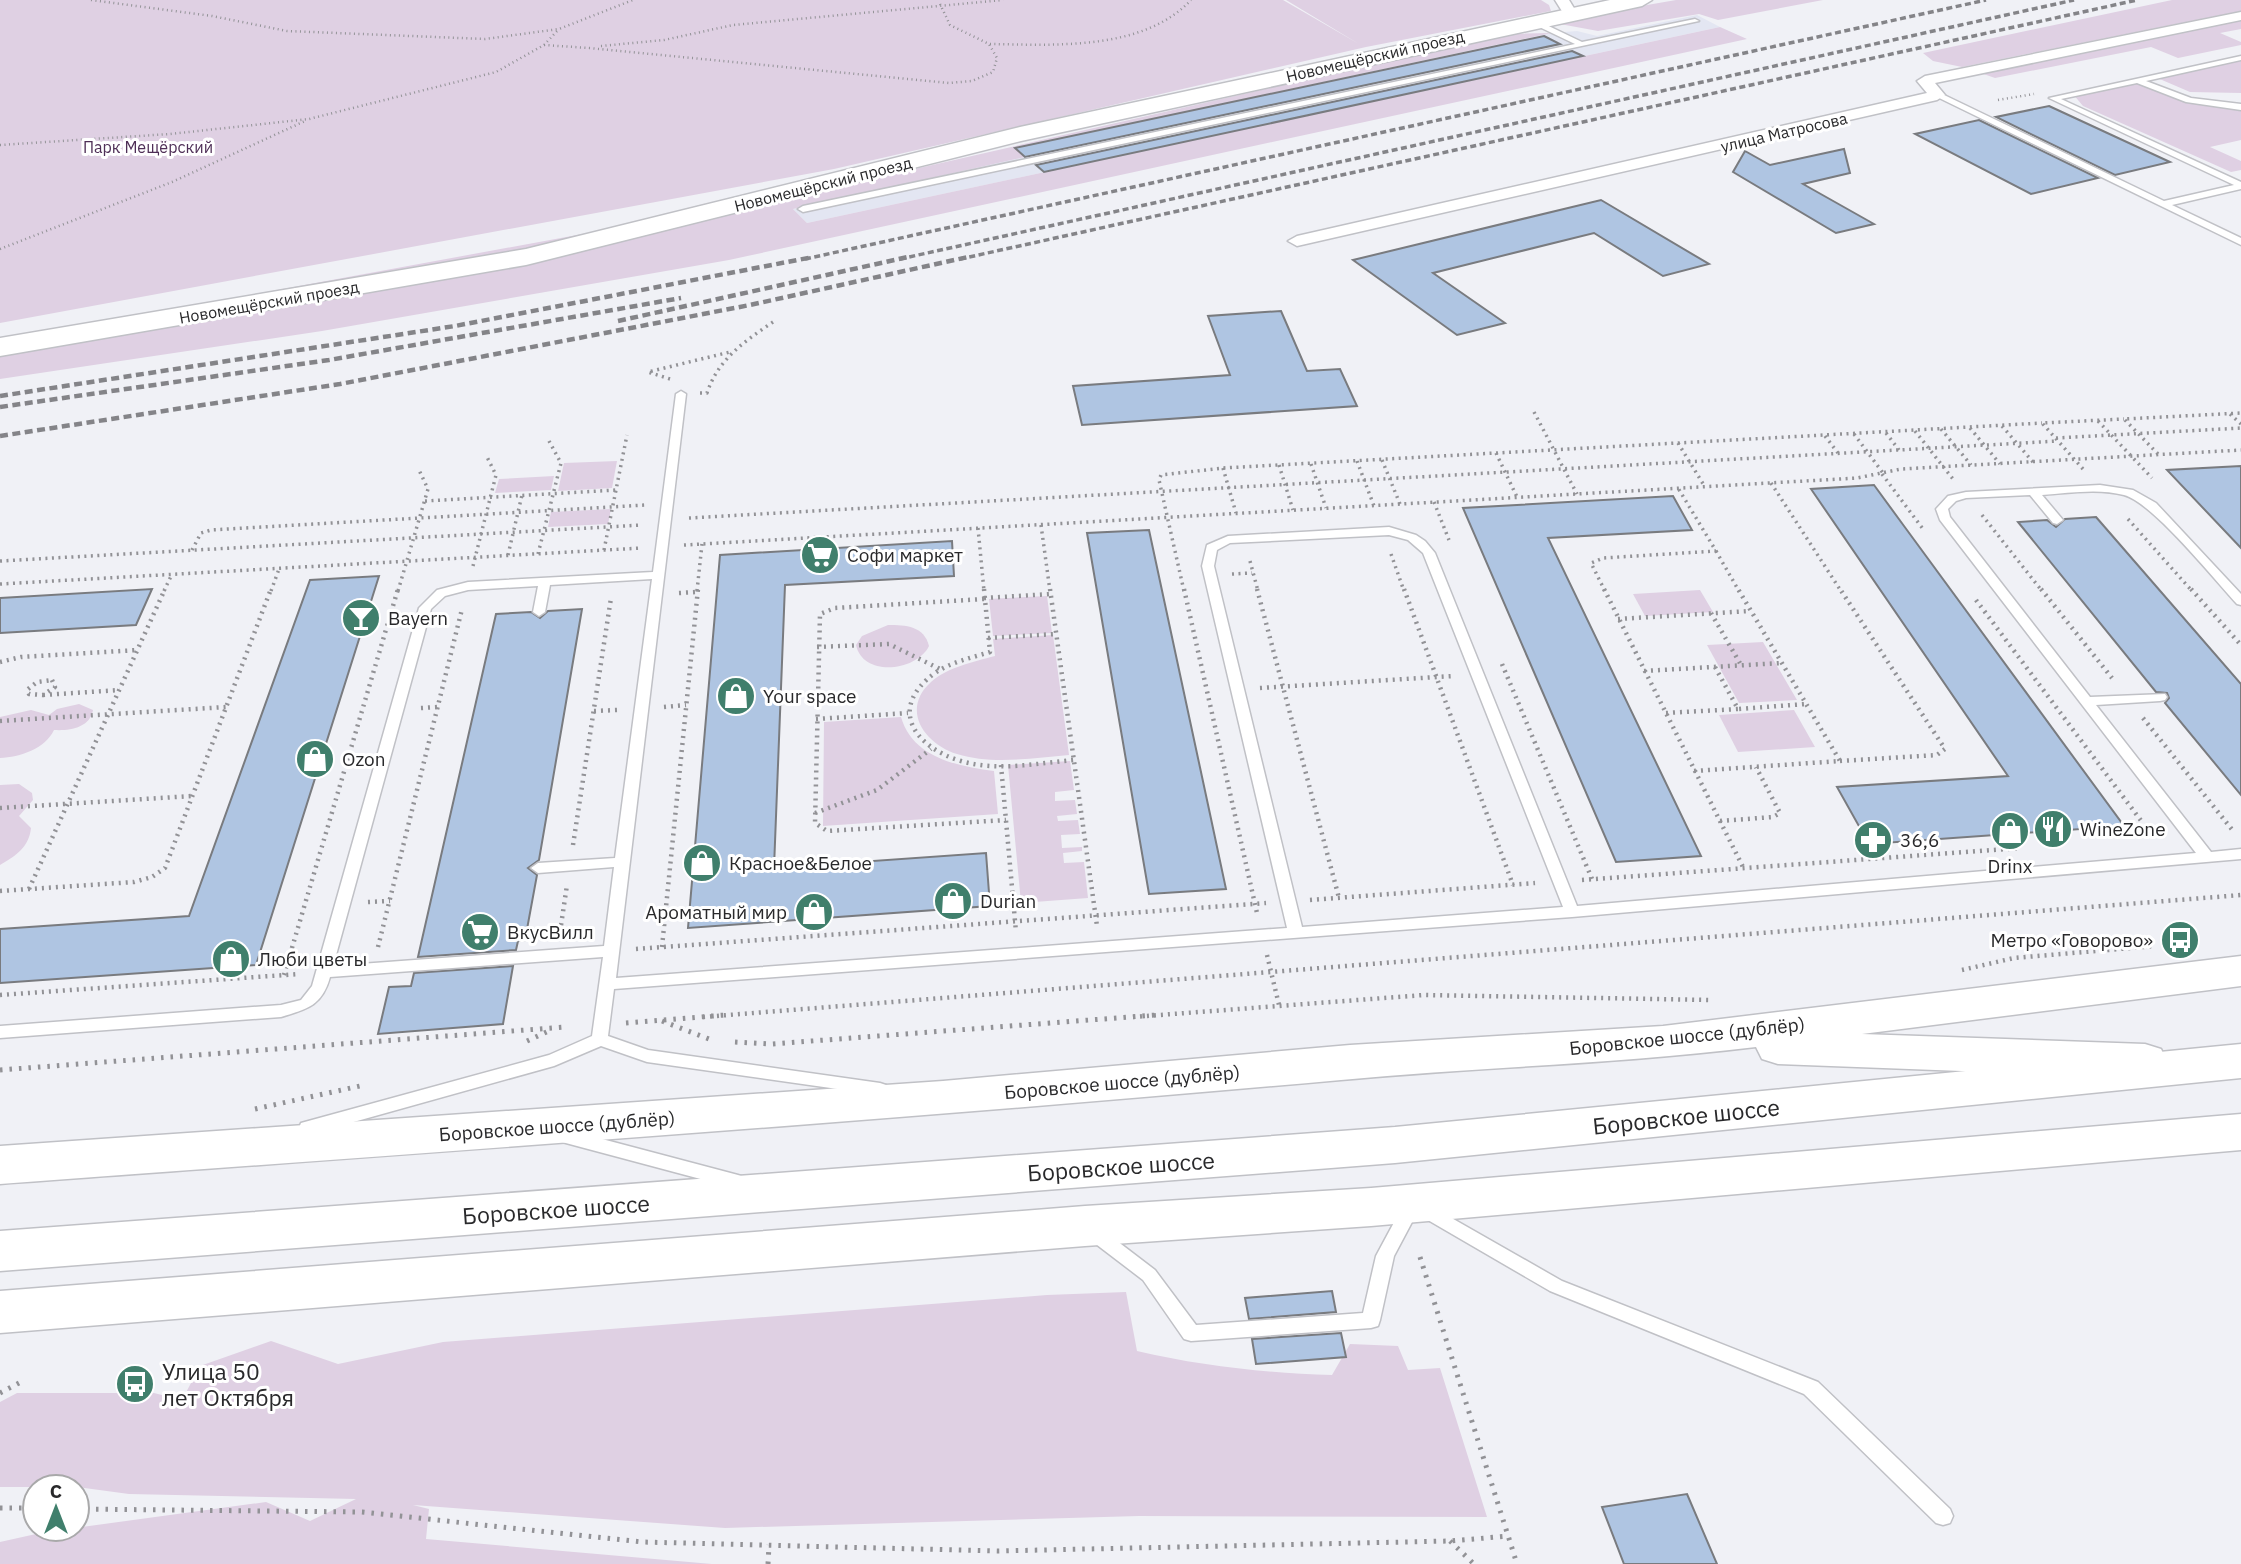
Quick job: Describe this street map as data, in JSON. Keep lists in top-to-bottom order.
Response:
{
  "streets": {
    "street": [
      "Новомещёрский проезд",
      "улица Матросова",
      "Боровское шоссе (дублёр)",
      "Боровское шоссе"
    ]
  },
  "parks": ["Парк Мещёрский"],
  "places": {
    "supermarket": ["Софи маркет", "ВкусВилл"],
    "bar": ["Bayern"],
    "shop": [
      "Your space",
      "Ozon",
      "Drinx",
      "Красное&Белое",
      "Durian",
      "Ароматный мир",
      "Люби цветы"
    ],
    "restaurant": ["WineZone"],
    "pharmacy": ["36,6"],
    "bus stop": ["Метро «Говорово»", "Улица 50 лет Октября"]
  },
  "north": "top"
}
